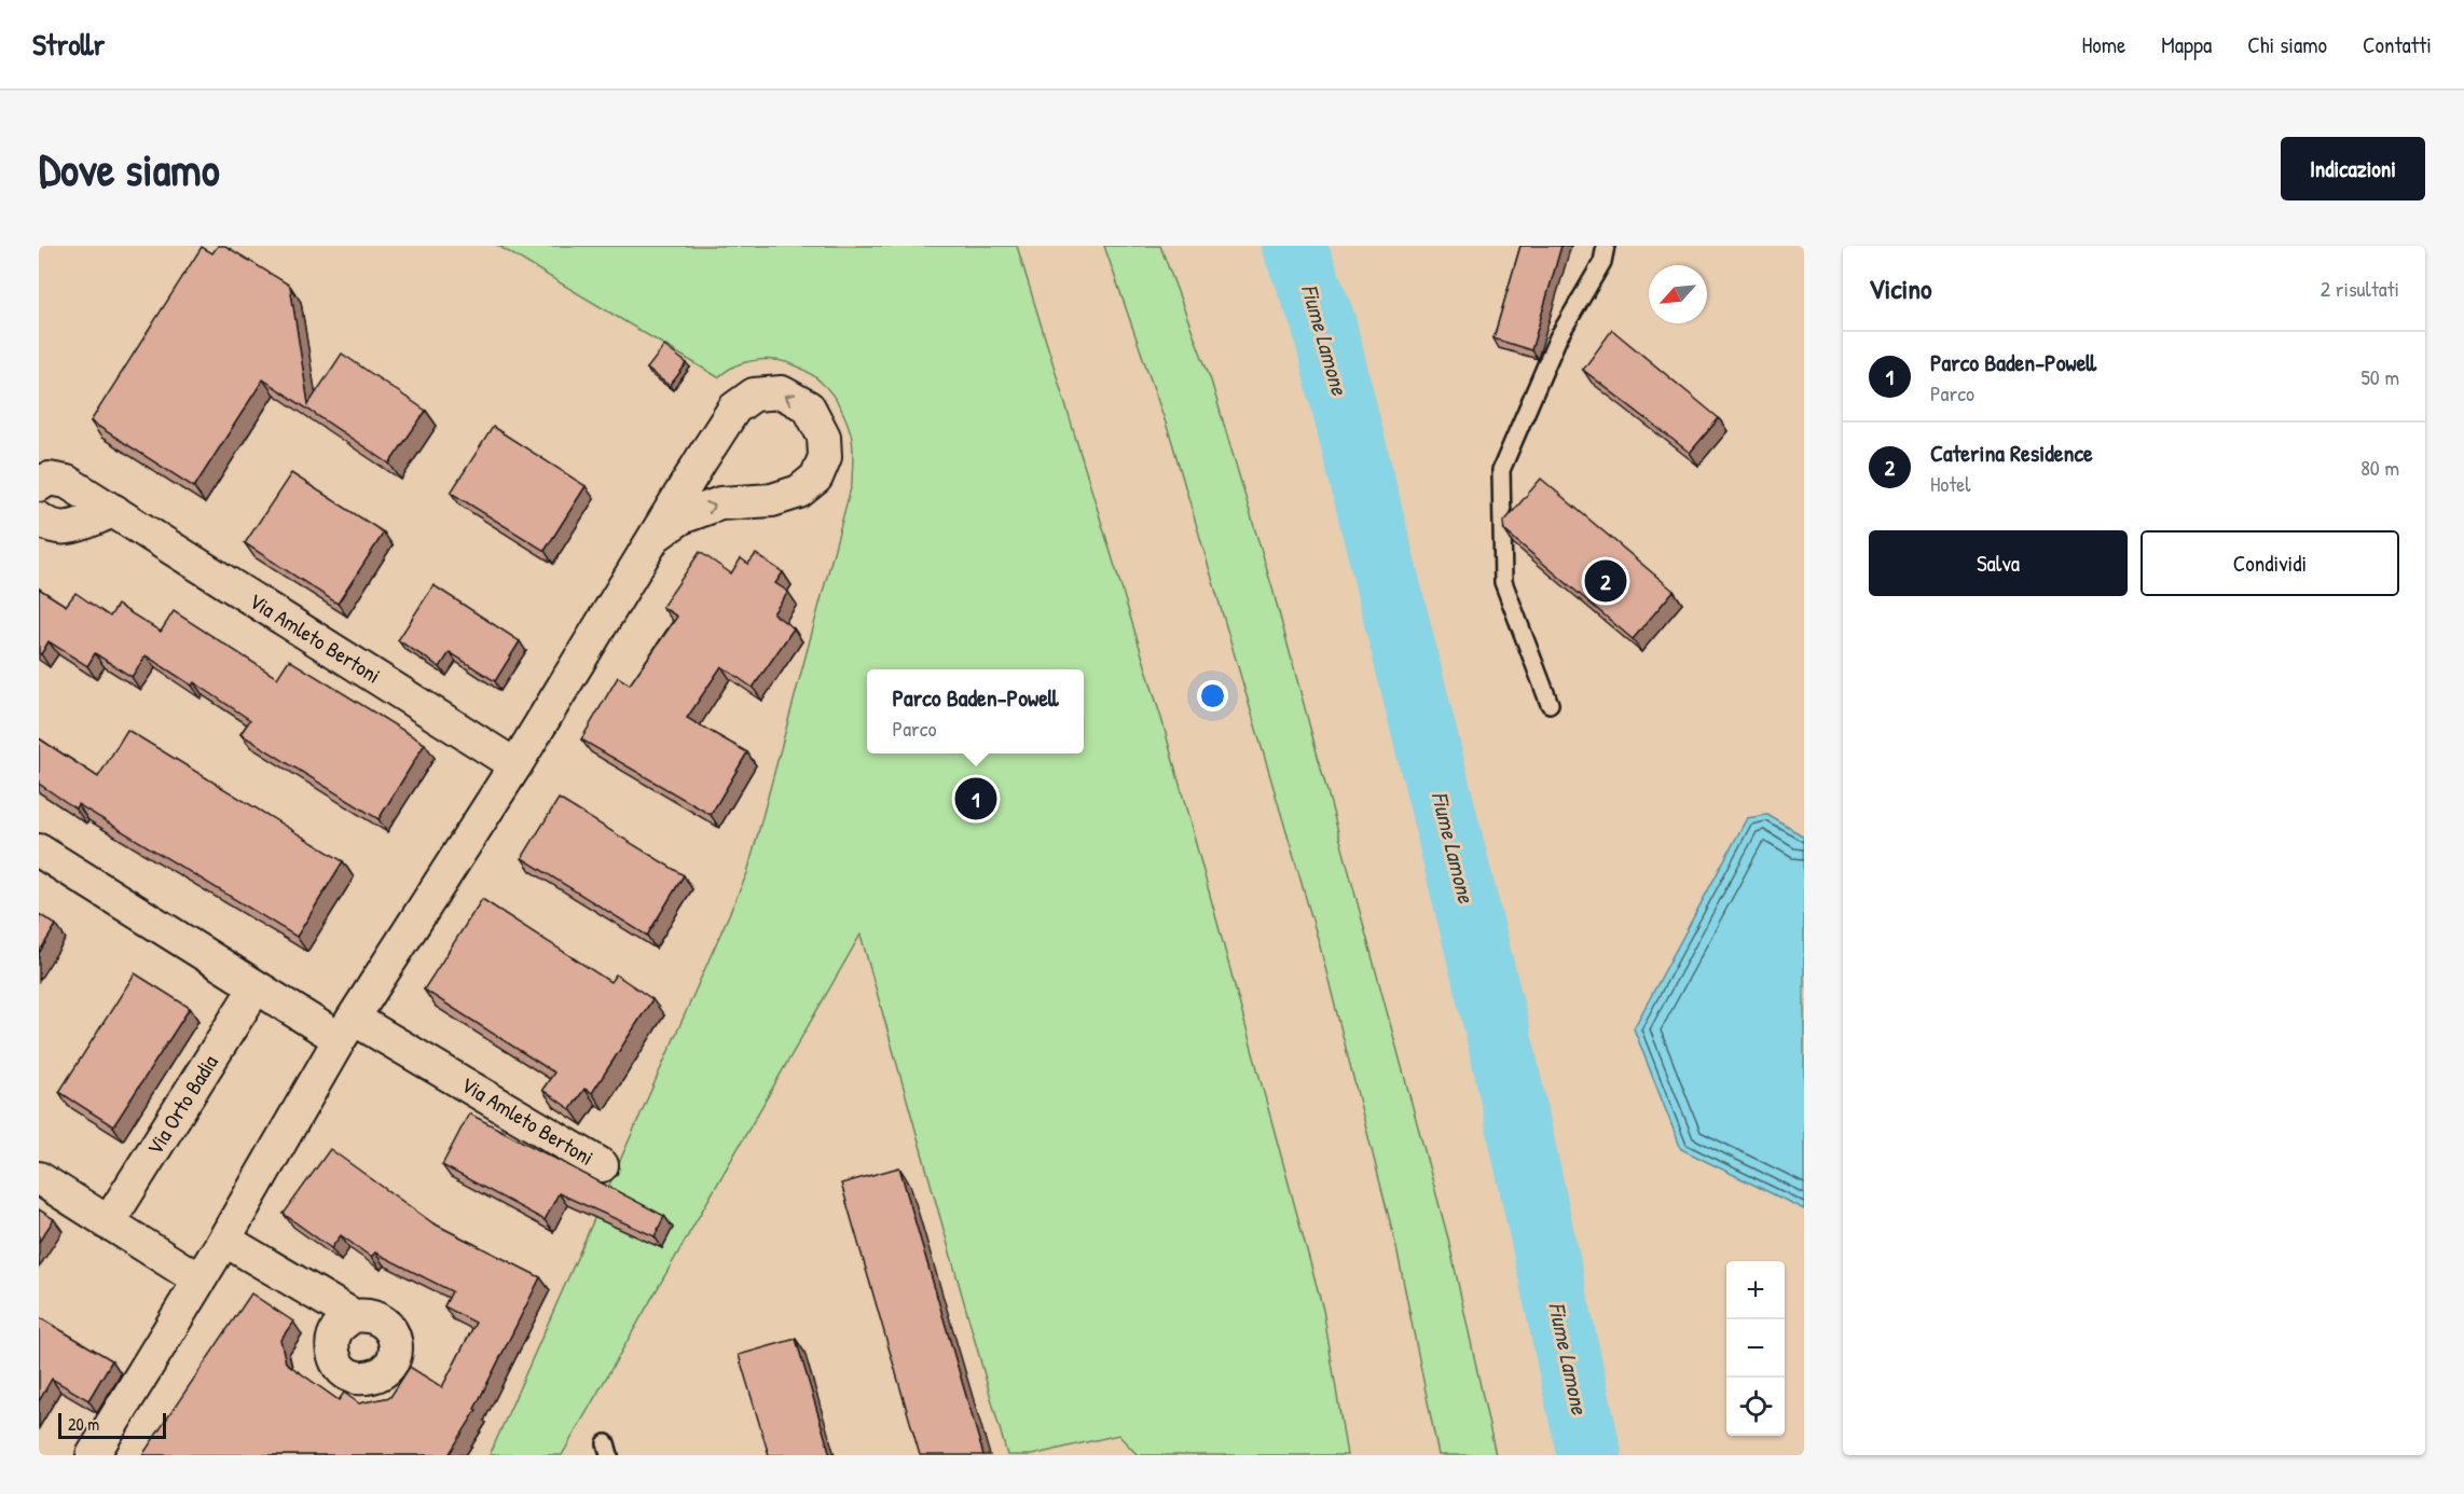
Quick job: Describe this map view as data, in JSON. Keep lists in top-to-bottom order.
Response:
{
  "streets": {
    "street": ["Via Amleto Bertoni", "Via Orto Badia"]
  },
  "water": ["Fiume Lamone"],
  "scale_bar": "20 m",
  "north": "bottom left",
  "page": {
    "header": "Strollr",
    "nav": [
      "Home",
      "Mappa",
      "Chi siamo",
      "Contatti"
    ],
    "buttons": [
      "Indicazioni",
      ["Salva", "Condividi"]
    ],
    "title": "Dove siamo",
    "heading": ["Vicino", "2 risultati"],
    "list": [
      {
        "mark": "1",
        "name": "Parco Baden-Powell",
        "note": "Parco",
        "value": "50 m"
      },
      {
        "mark": "2",
        "name": "Caterina Residence",
        "note": "Hotel",
        "value": "80 m"
      }
    ],
    "pins": ["2", "1"],
    "popup": ["Parco Baden-Powell", "Parco"],
    "map_buttons": ["+", "−"],
    "scale": "20 m"
  }
}
